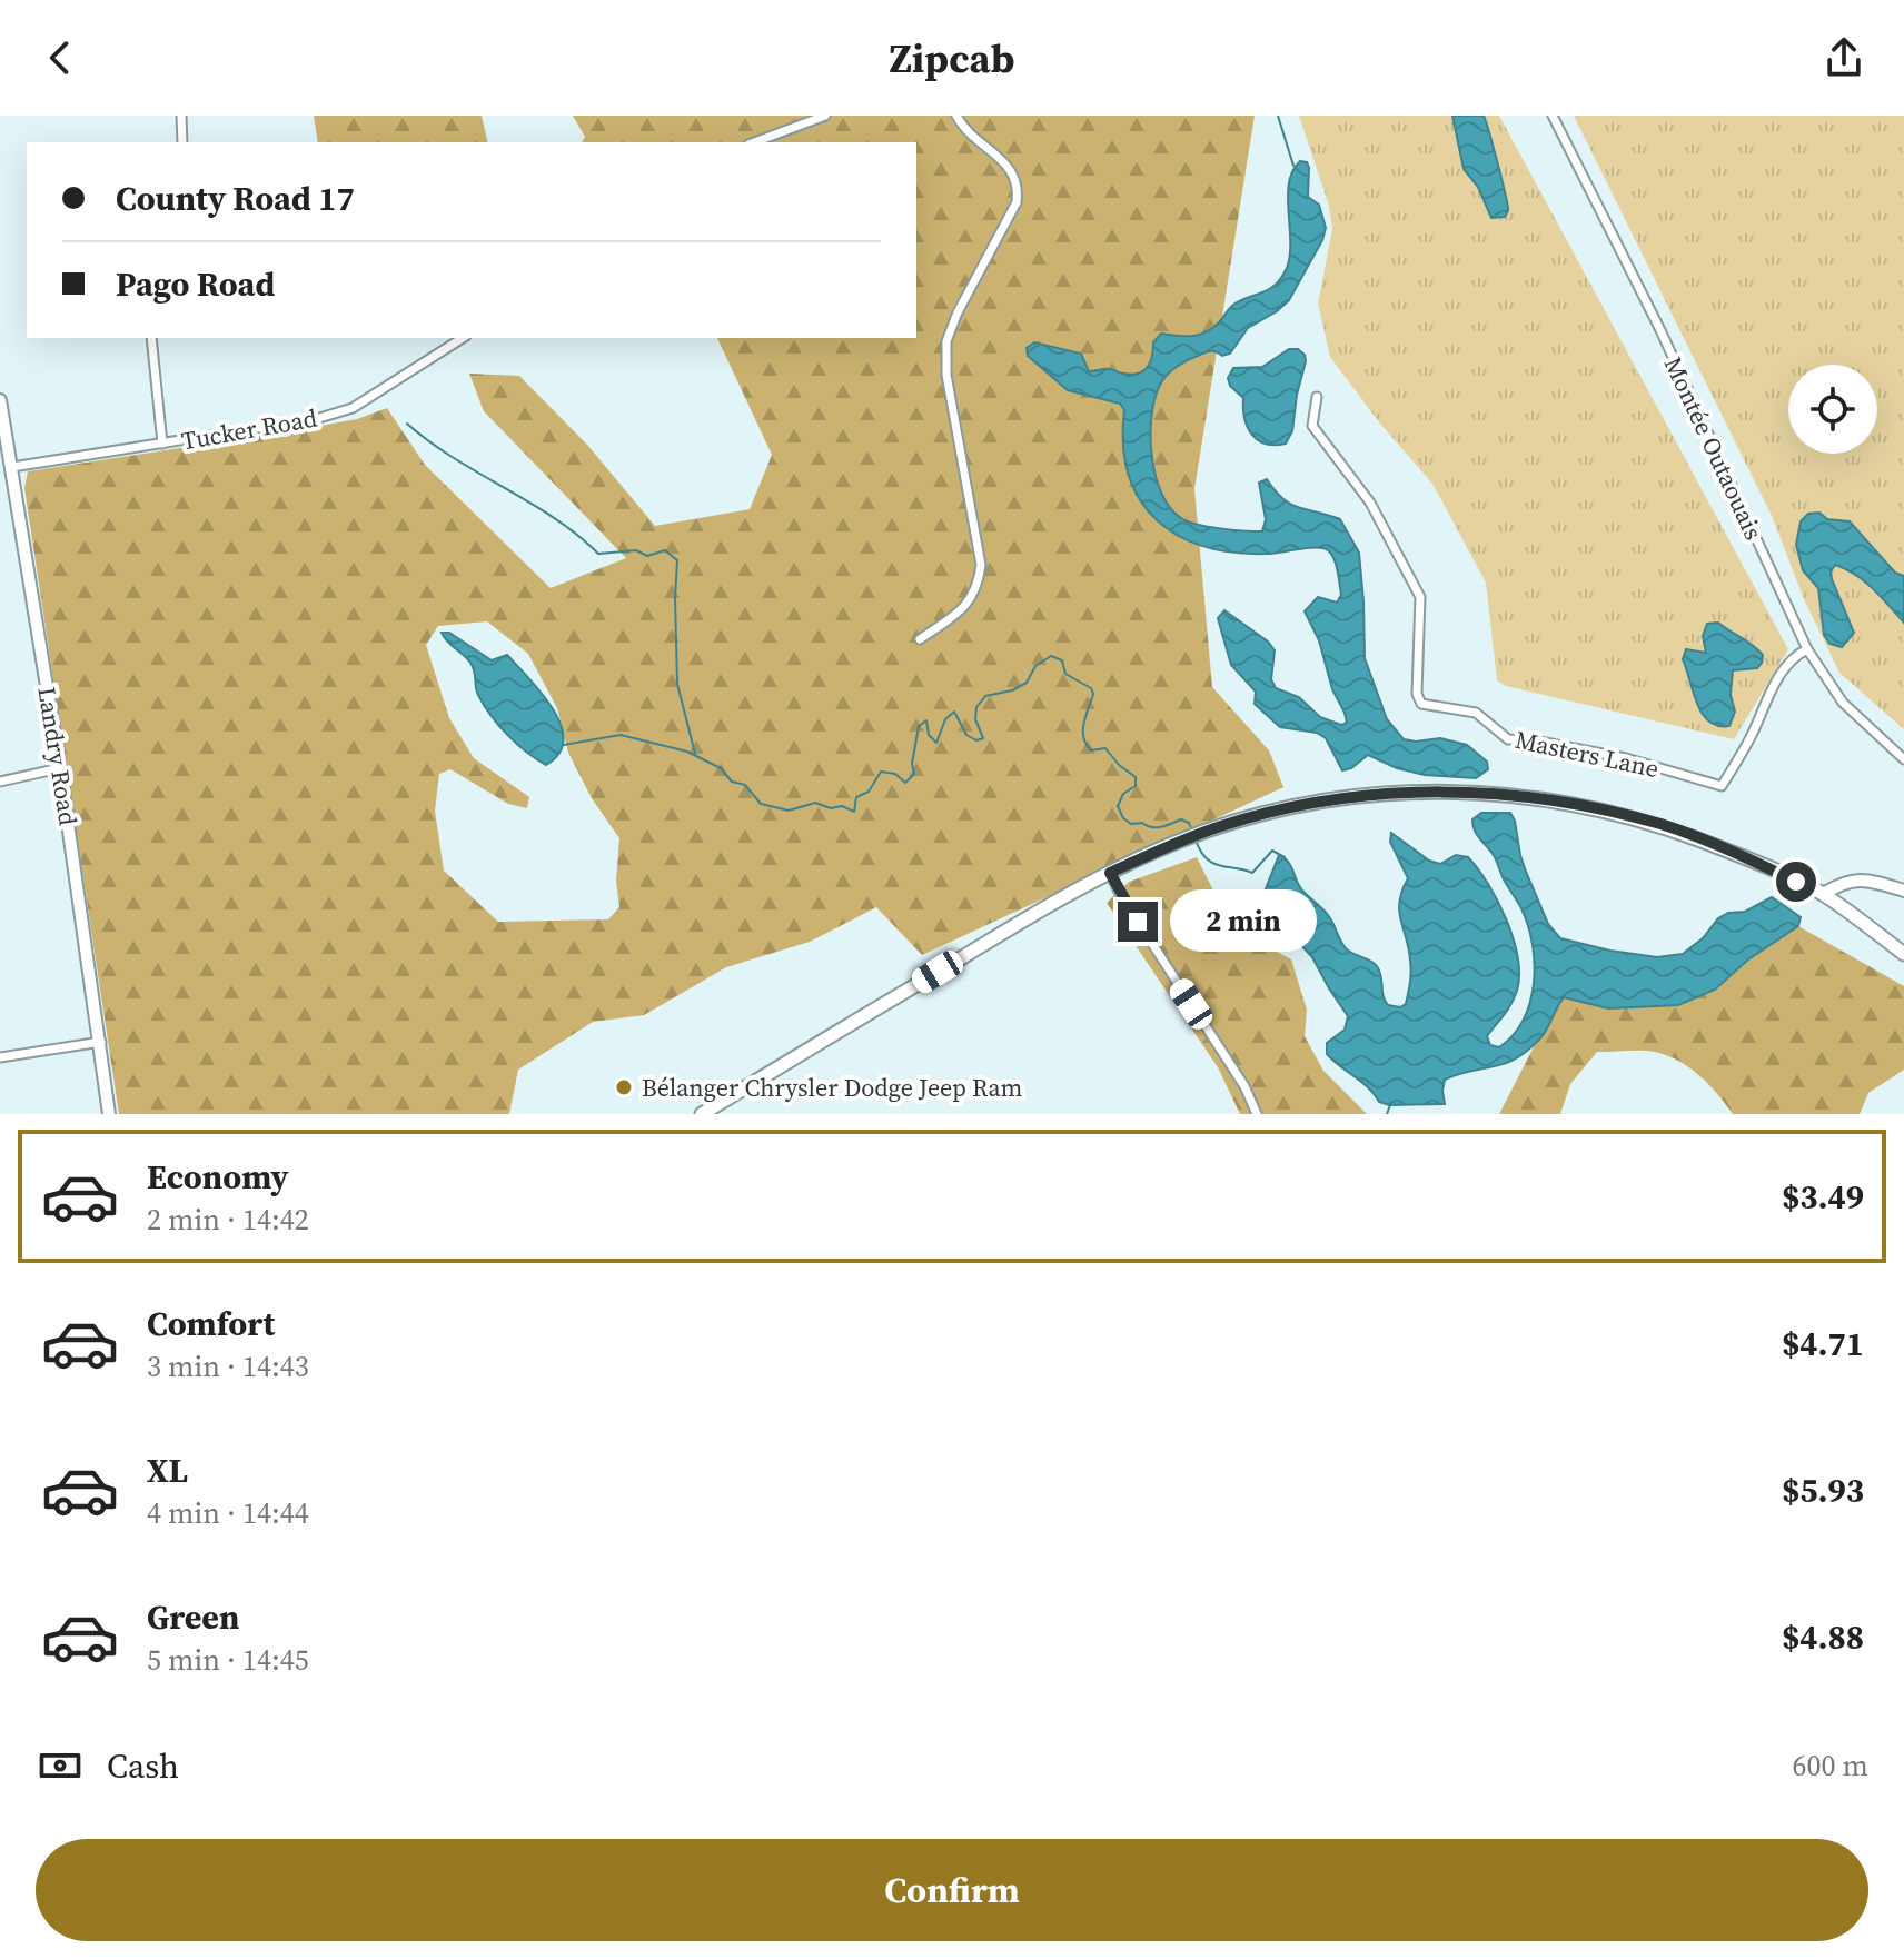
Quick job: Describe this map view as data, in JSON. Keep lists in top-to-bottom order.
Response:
{
  "streets": {
    "main road": ["Landry Road"],
    "street": ["Tucker Road", "Montée Outaouais", "Masters Lane"]
  },
  "crossings": [
    ["Tucker Road", "Landry Road"],
    ["Montée Outaouais", "Masters Lane"]
  ],
  "places": ["Bélanger Chrysler Dodge Jeep Ram"],
  "page": {
    "header": "Zipcab",
    "banner": ["County Road 17", "Pago Road"],
    "bubble": "2 min",
    "list": [
      {
        "name": "Economy",
        "note": "2 min · 14:42",
        "value": "$3.49"
      },
      {
        "name": "Comfort",
        "note": "3 min · 14:43",
        "value": "$4.71"
      },
      {
        "name": "XL",
        "note": "4 min · 14:44",
        "value": "$5.93"
      },
      {
        "name": "Green",
        "note": "5 min · 14:45",
        "value": "$4.88"
      }
    ],
    "pay": ["Cash", "600 m"],
    "buttons": "Confirm"
  }
}
